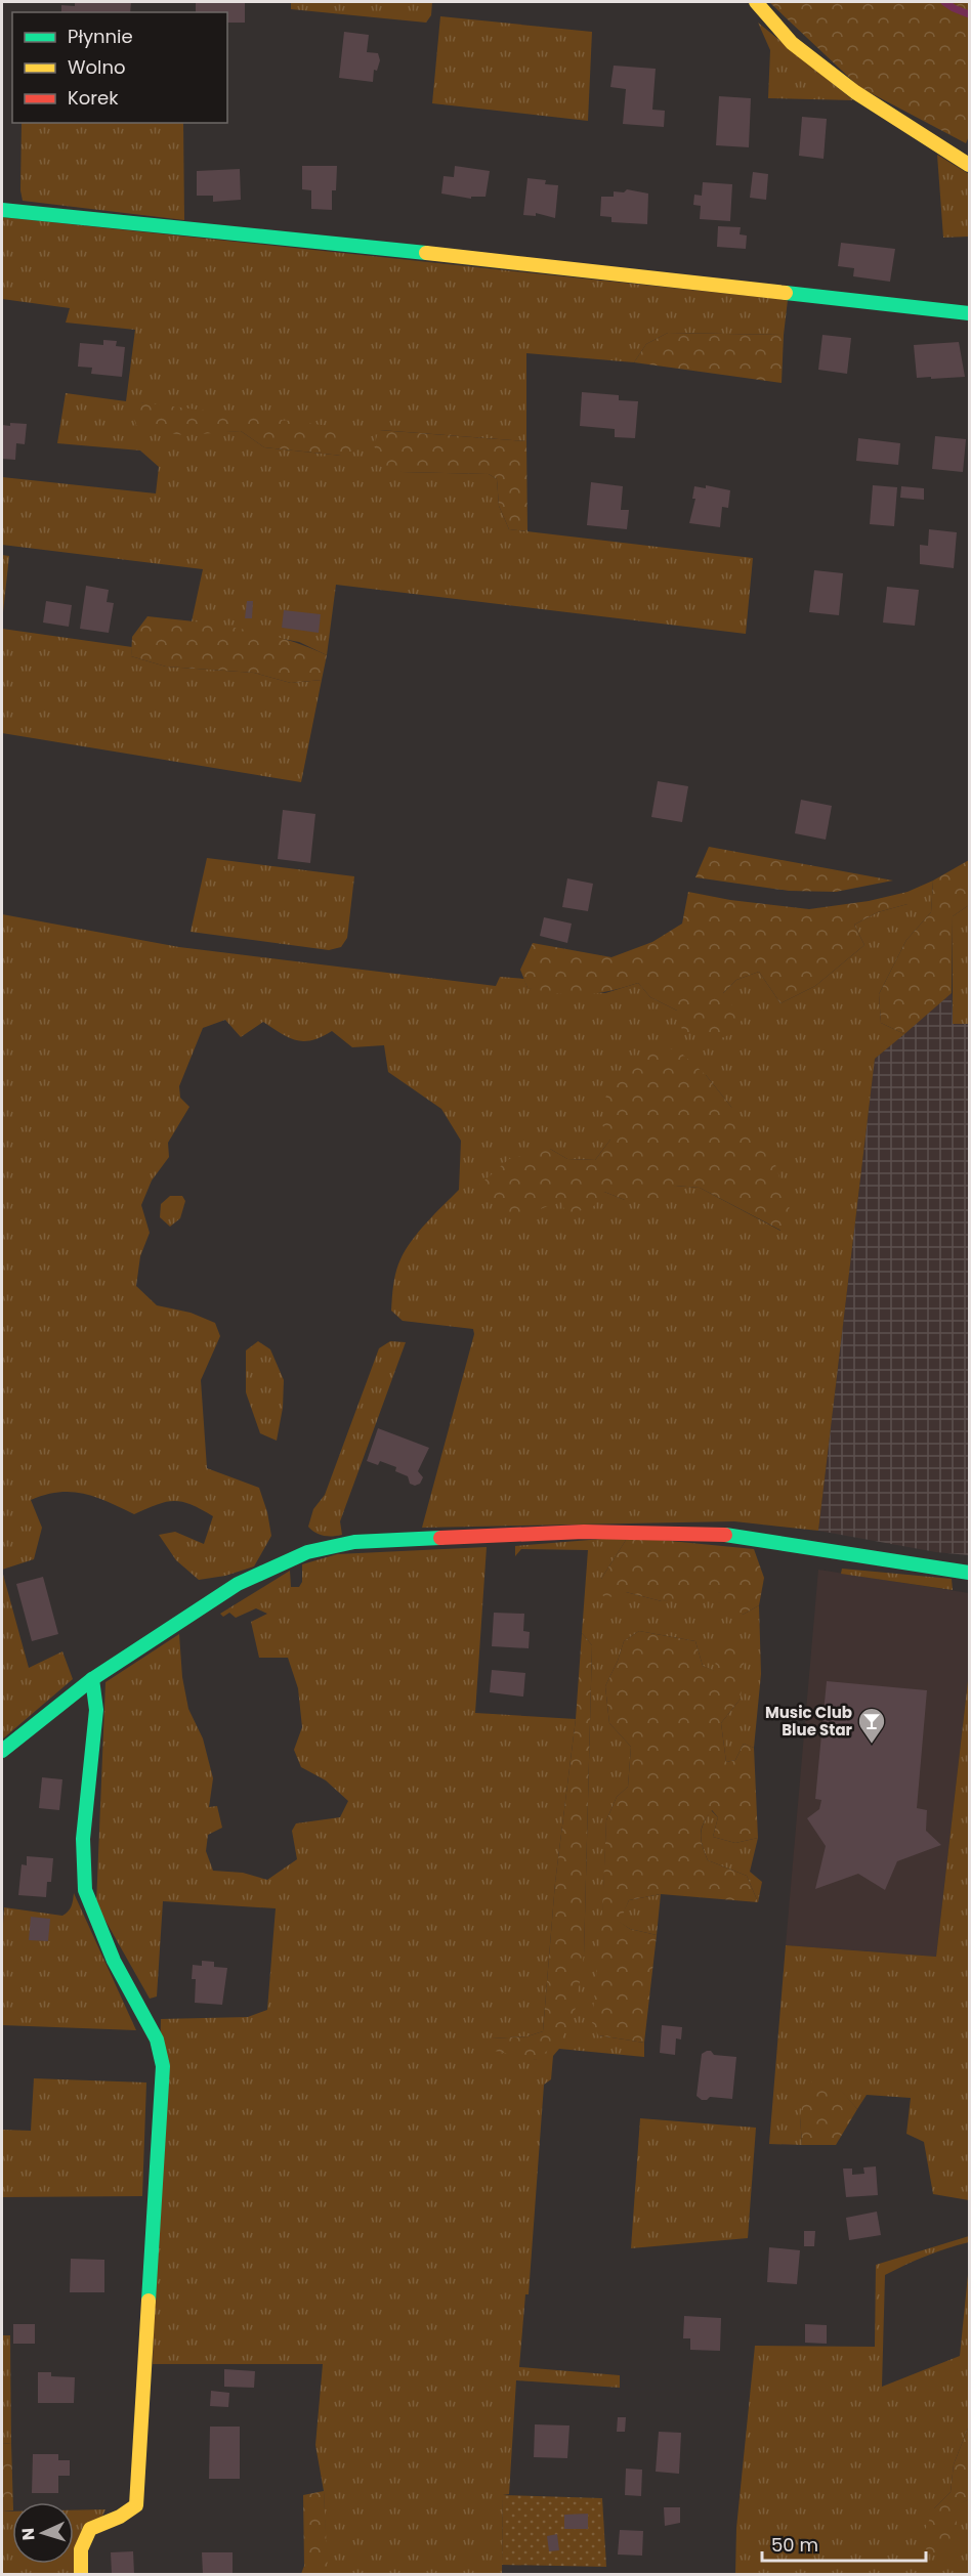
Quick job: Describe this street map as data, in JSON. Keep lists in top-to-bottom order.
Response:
{
  "places": {
    "bar": ["Music Club Blue Star"]
  },
  "legend": ["Płynnie", "Wolno", "Korek"],
  "scale_bar": "50 m",
  "north": "left"
}
